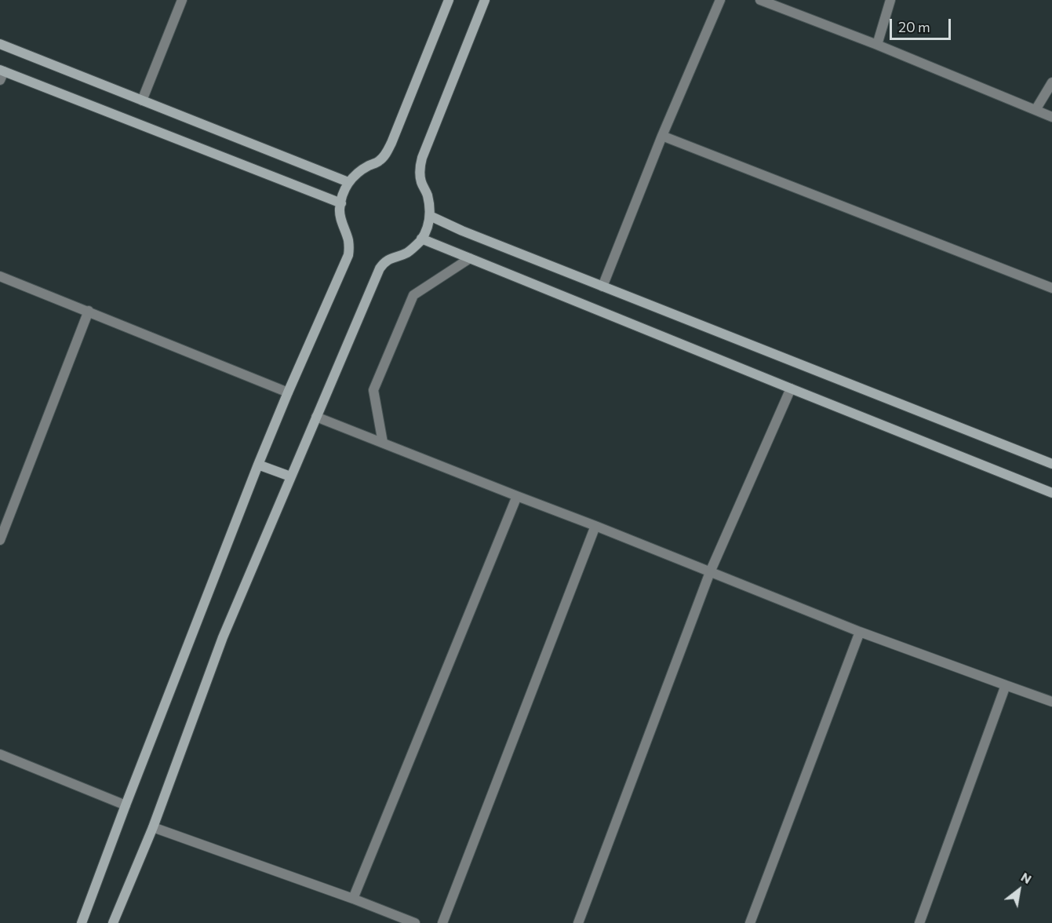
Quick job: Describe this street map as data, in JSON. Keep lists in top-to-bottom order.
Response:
{
  "scale_bar": "20 m",
  "north": "top right"
}
